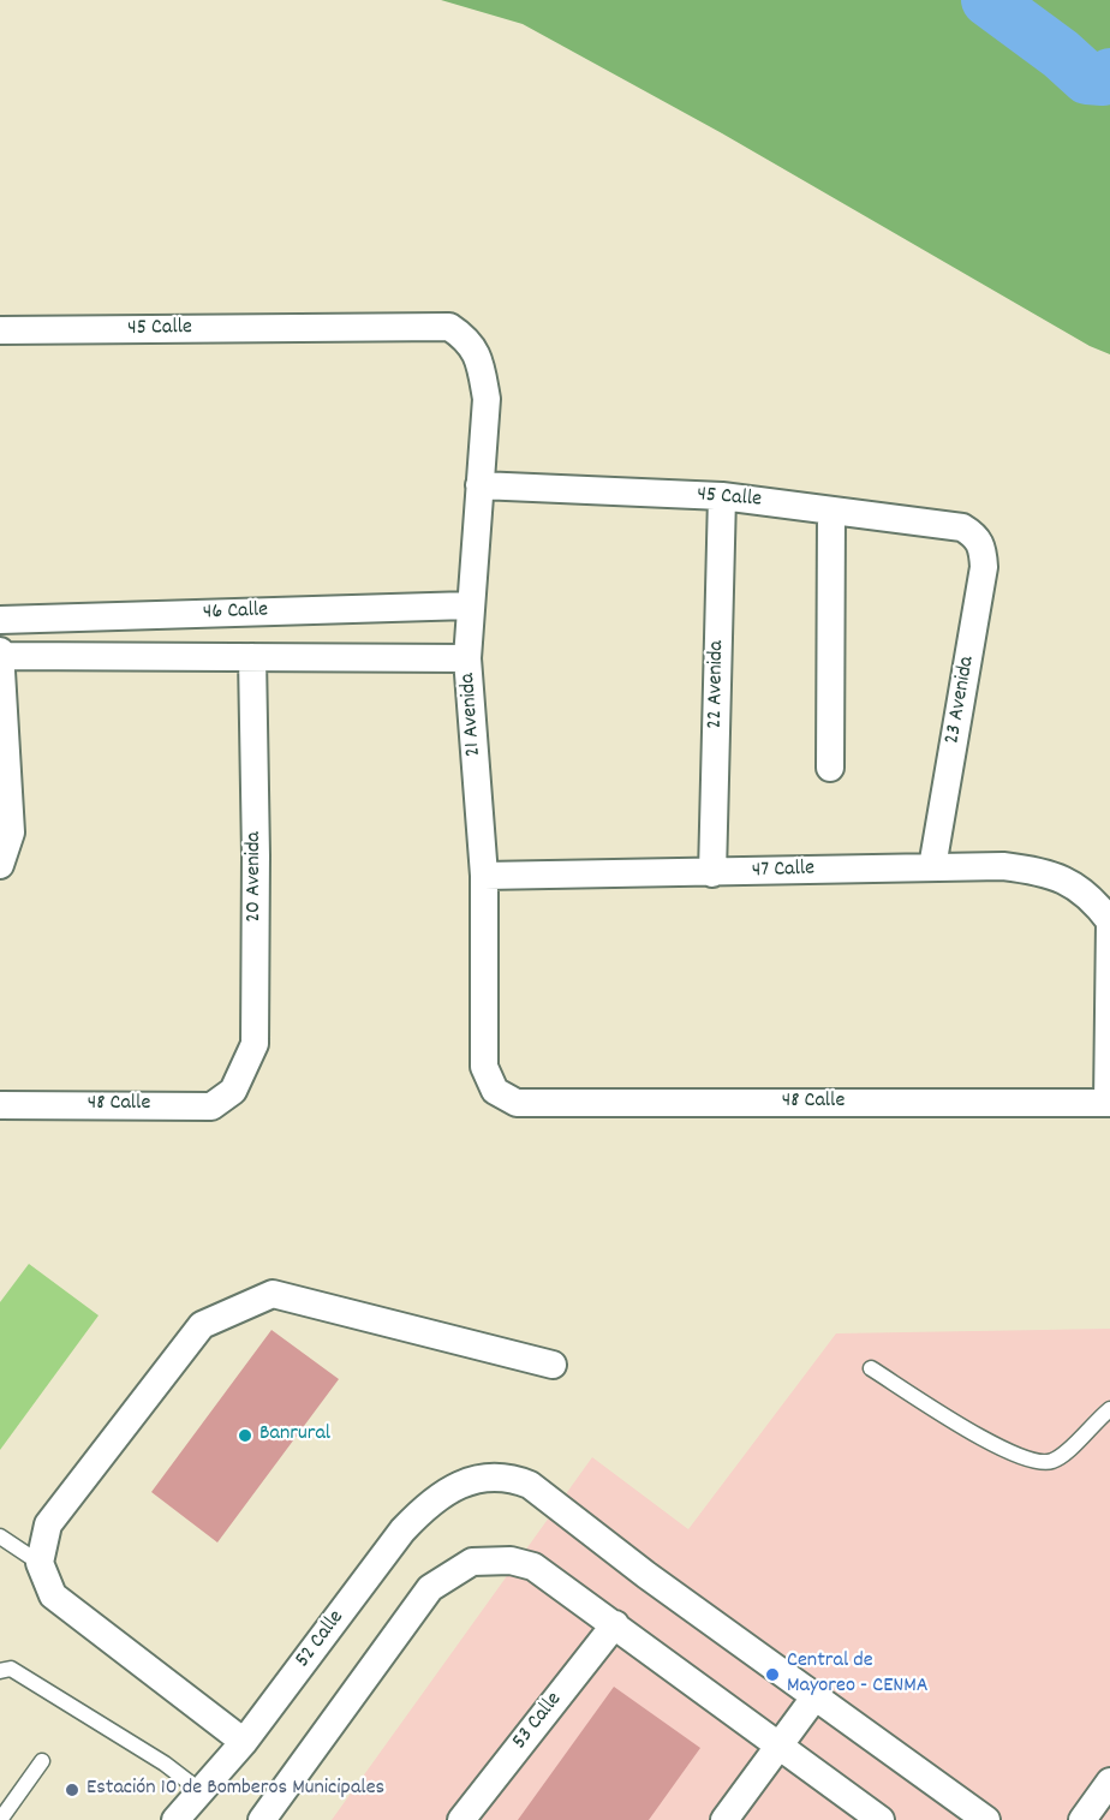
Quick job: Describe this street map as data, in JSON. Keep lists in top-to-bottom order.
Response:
{
  "streets": {
    "street": [
      "45 Calle",
      "46 Calle",
      "22 Avenida",
      "23 Avenida",
      "21 Avenida",
      "47 Calle",
      "20 Avenida",
      "48 Calle",
      "52 Calle",
      "53 Calle"
    ]
  },
  "crossings": [
    ["45 Calle", "22 Avenida"],
    ["45 Calle", "23 Avenida"],
    ["45 Calle", "21 Avenida"],
    ["46 Calle", "21 Avenida"],
    ["46 Calle", "20 Avenida"],
    ["22 Avenida", "47 Calle"],
    ["23 Avenida", "47 Calle"],
    ["21 Avenida", "47 Calle"],
    ["21 Avenida", "48 Calle"],
    ["47 Calle", "48 Calle"],
    ["20 Avenida", "48 Calle"]
  ],
  "places": ["Banrural", "Central de Mayoreo - CENMA", "Estación 10 de Bomberos Municipales"]
}
